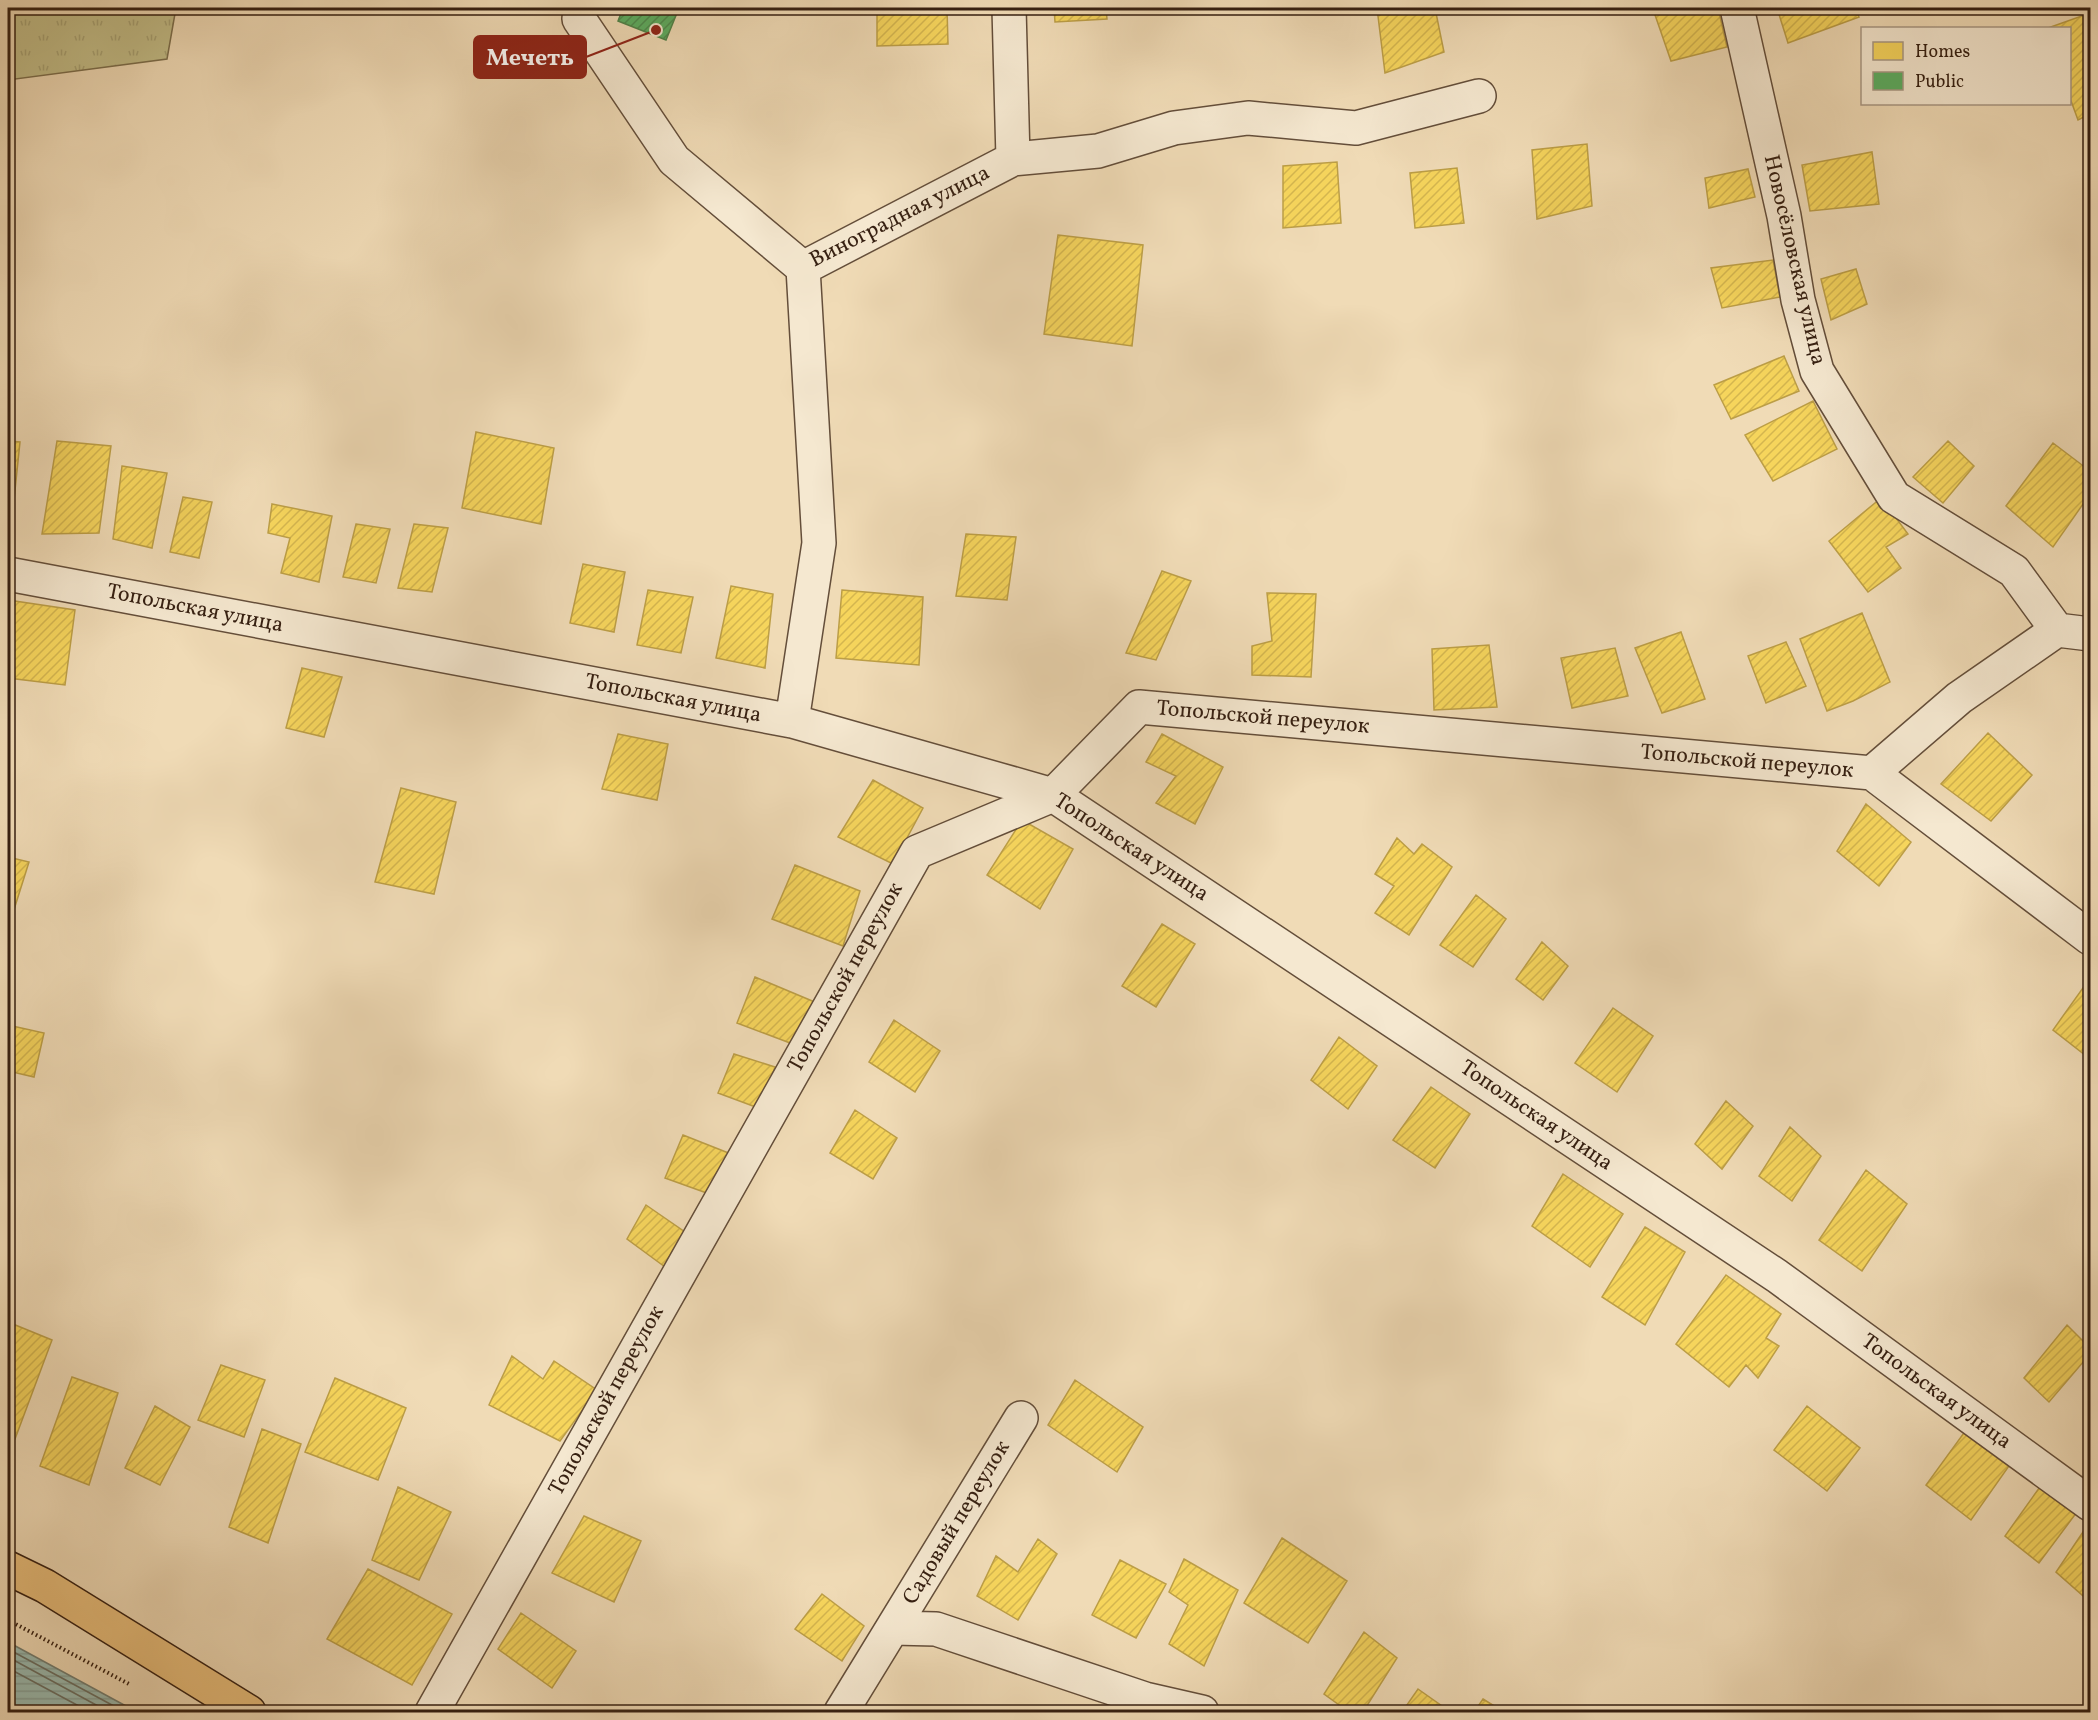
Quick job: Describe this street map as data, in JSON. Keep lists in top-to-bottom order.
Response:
{
  "streets": {
    "street": [
      "Виноградная улица",
      "Новосёловская улица",
      "Топольская улица",
      "Топольской переулок",
      "Садовый переулок"
    ]
  },
  "crossings": [
    ["Новосёловская улица", "Топольской переулок"],
    ["Топольская улица", "Топольской переулок"]
  ],
  "places": ["Мечеть"],
  "legend": ["Homes", "Public"]
}
